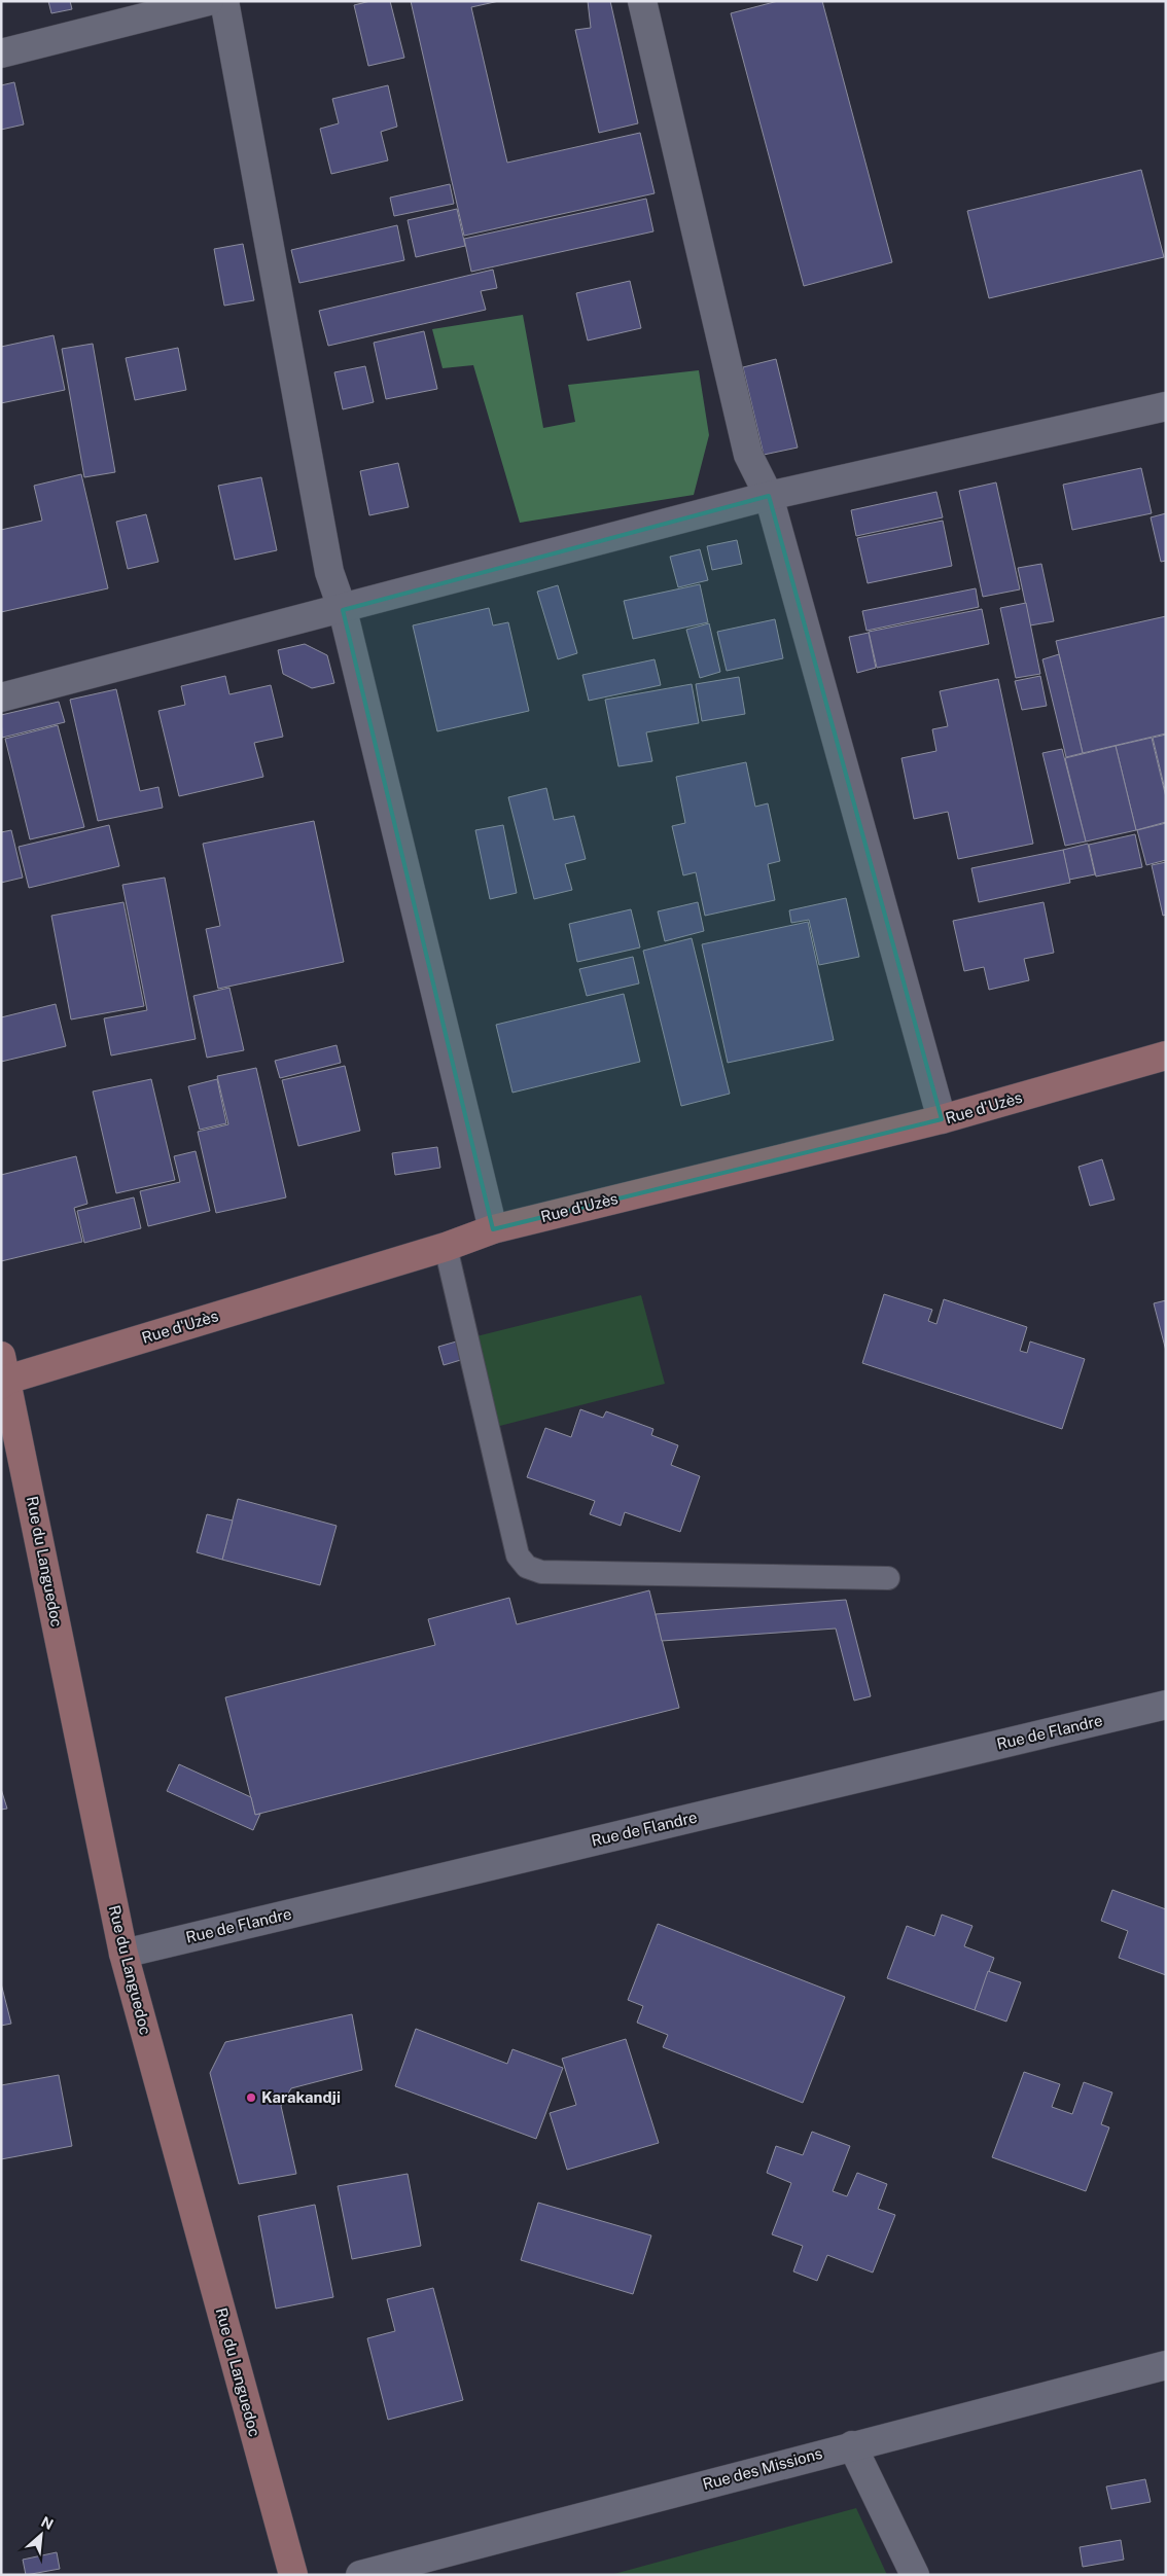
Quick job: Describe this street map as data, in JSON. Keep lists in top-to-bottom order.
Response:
{
  "streets": {
    "street": [
      "Rue d'Uzès",
      "Rue du Languedoc",
      "Rue de Flandre",
      "Rue des Missions"
    ]
  },
  "crossings": [
    ["Rue d'Uzès", "Rue du Languedoc"],
    ["Rue du Languedoc", "Rue de Flandre"]
  ],
  "places": ["Karakandji"],
  "north": "top right"
}
